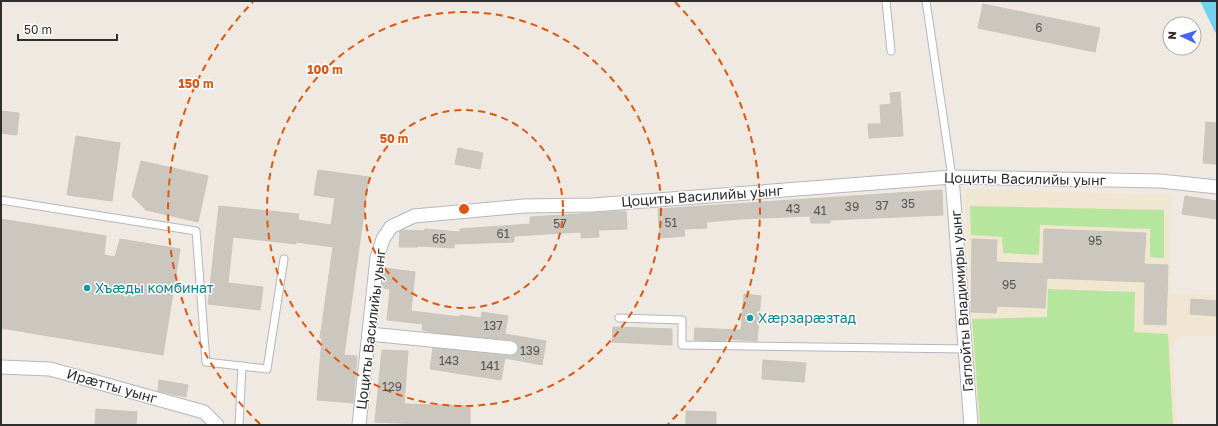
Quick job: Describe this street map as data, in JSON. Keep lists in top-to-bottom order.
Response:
{
  "streets": {
    "street": ["Цоциты Василийы уынг", "Гаглойты Владимиры уынг", "Ирæтты уынг"]
  },
  "crossings": [
    ["Цоциты Василийы уынг", "Гаглойты Владимиры уынг"]
  ],
  "places": ["Хъæды комбинат", "Хæрзарæзтад"],
  "house_numbers": [
    "6",
    "35",
    "37",
    "39",
    "43",
    "41",
    "51",
    "57",
    "61",
    "65",
    "95",
    "95",
    "137",
    "139",
    "143",
    "141",
    "129"
  ],
  "scale_bar": "50 m",
  "north": "left",
  "rings": ["100 m", "150 m", "50 m"]
}
